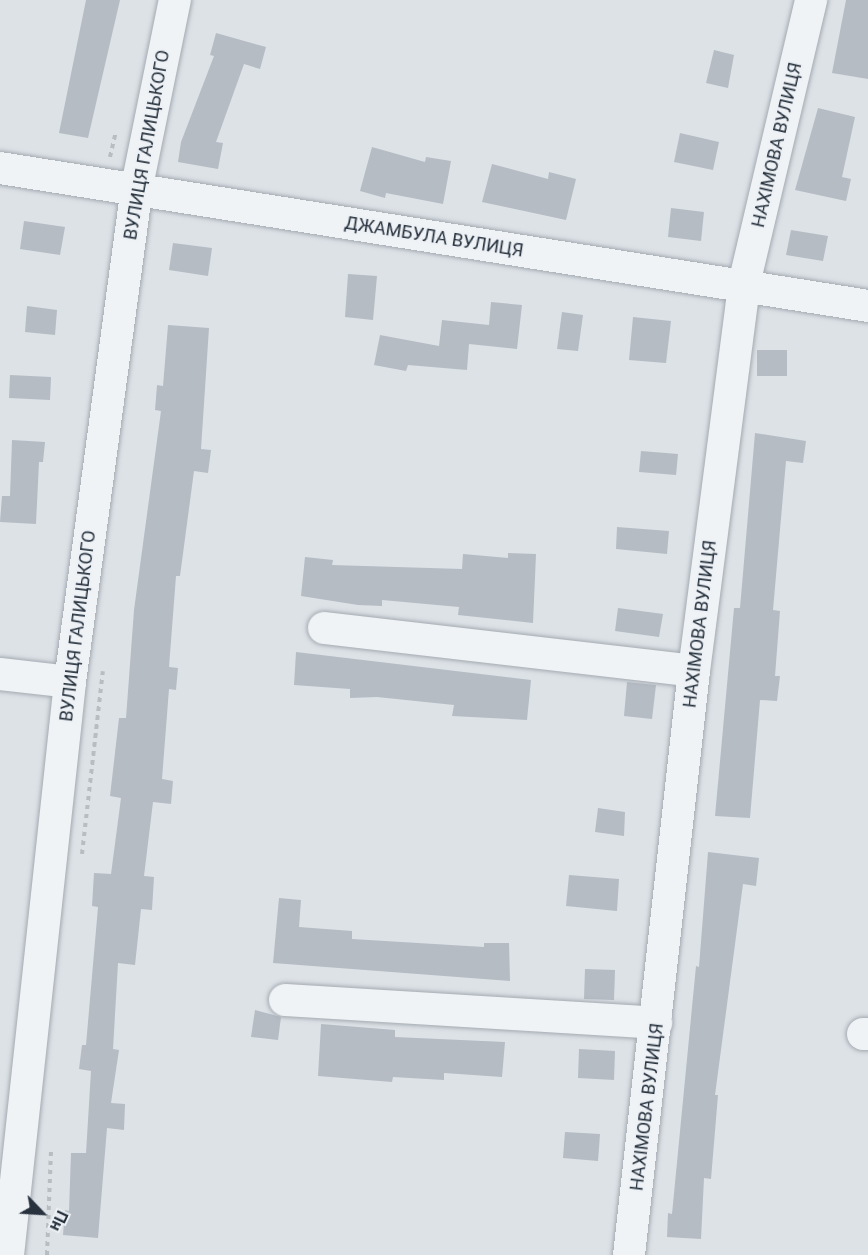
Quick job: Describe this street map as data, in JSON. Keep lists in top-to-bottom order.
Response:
{
  "streets": {
    "street": ["ВУЛИЦЯ ГАЛИЦЬКОГО", "НАХІМОВА ВУЛИЦЯ", "ДЖАМБУЛА ВУЛИЦЯ"]
  },
  "crossings": [
    ["ВУЛИЦЯ ГАЛИЦЬКОГО", "ДЖАМБУЛА ВУЛИЦЯ"],
    ["НАХІМОВА ВУЛИЦЯ", "ДЖАМБУЛА ВУЛИЦЯ"]
  ],
  "north": "bottom right"
}
